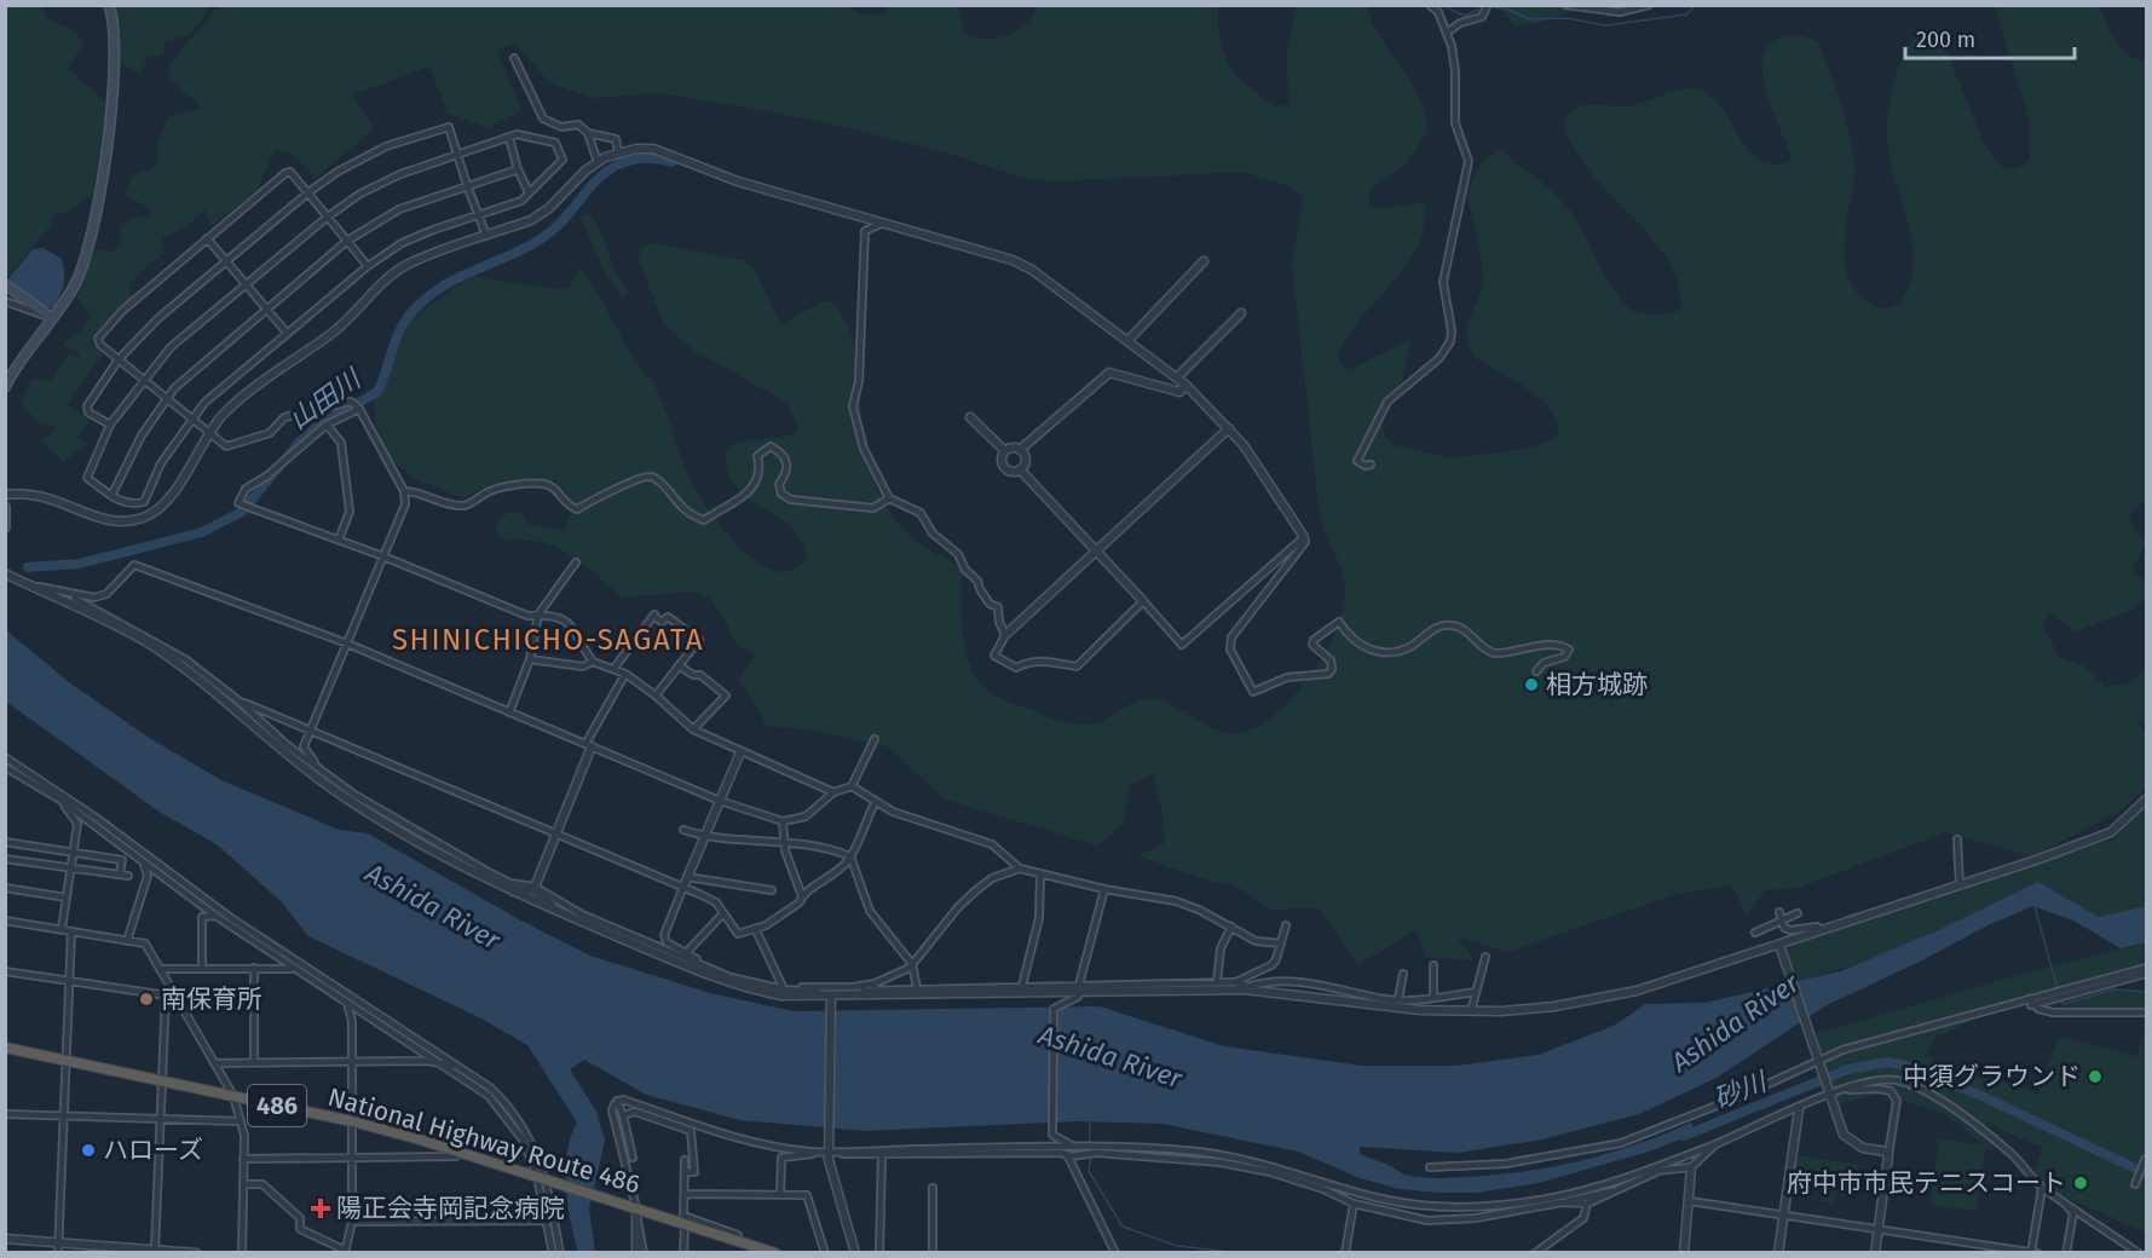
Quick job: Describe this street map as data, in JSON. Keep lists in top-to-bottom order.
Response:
{
  "streets": {
    "highway": ["486", "National Highway Route 486"]
  },
  "districts": ["SHINICHICHO-SAGATA"],
  "water": ["山田川", "Ashida River", "砂川"],
  "places": {
    "other": [
      "相方城跡",
      "南保育所",
      "中須グラウンド",
      "ハローズ",
      "府中市市民テニスコート"
    ],
    "health": ["陽正会寺岡記念病院"]
  },
  "scale_bar": "200 m"
}
